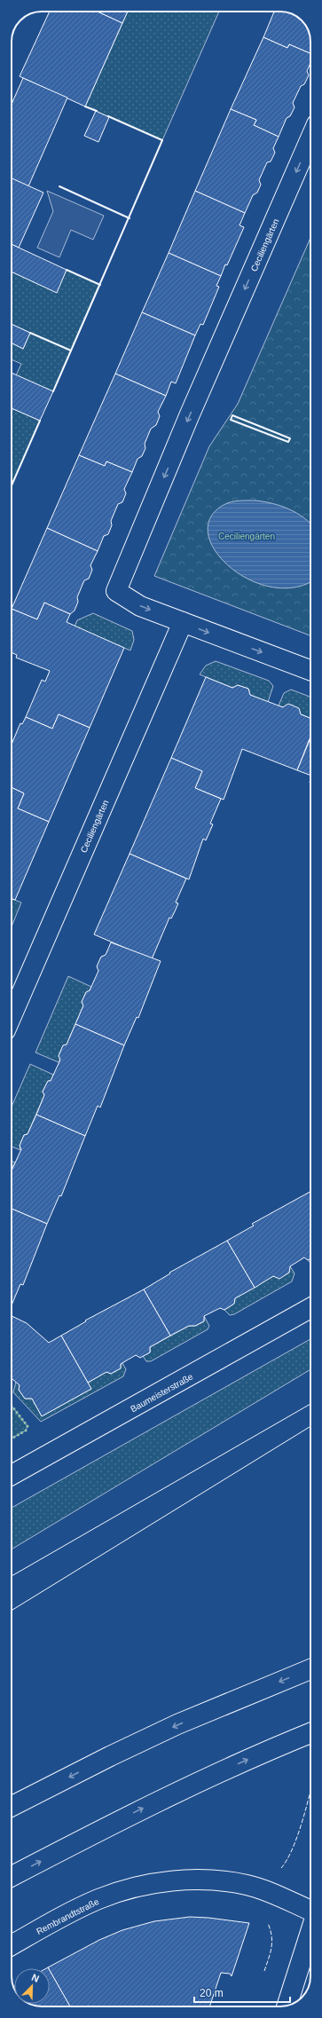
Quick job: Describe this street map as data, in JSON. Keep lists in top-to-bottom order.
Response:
{
  "streets": {
    "main road": ["Ceciliengärten", "Baumeisterstraße", "Rembrandtstraße"]
  },
  "parks": ["Ceciliengärten"],
  "scale_bar": "20 m",
  "north": "top right"
}
